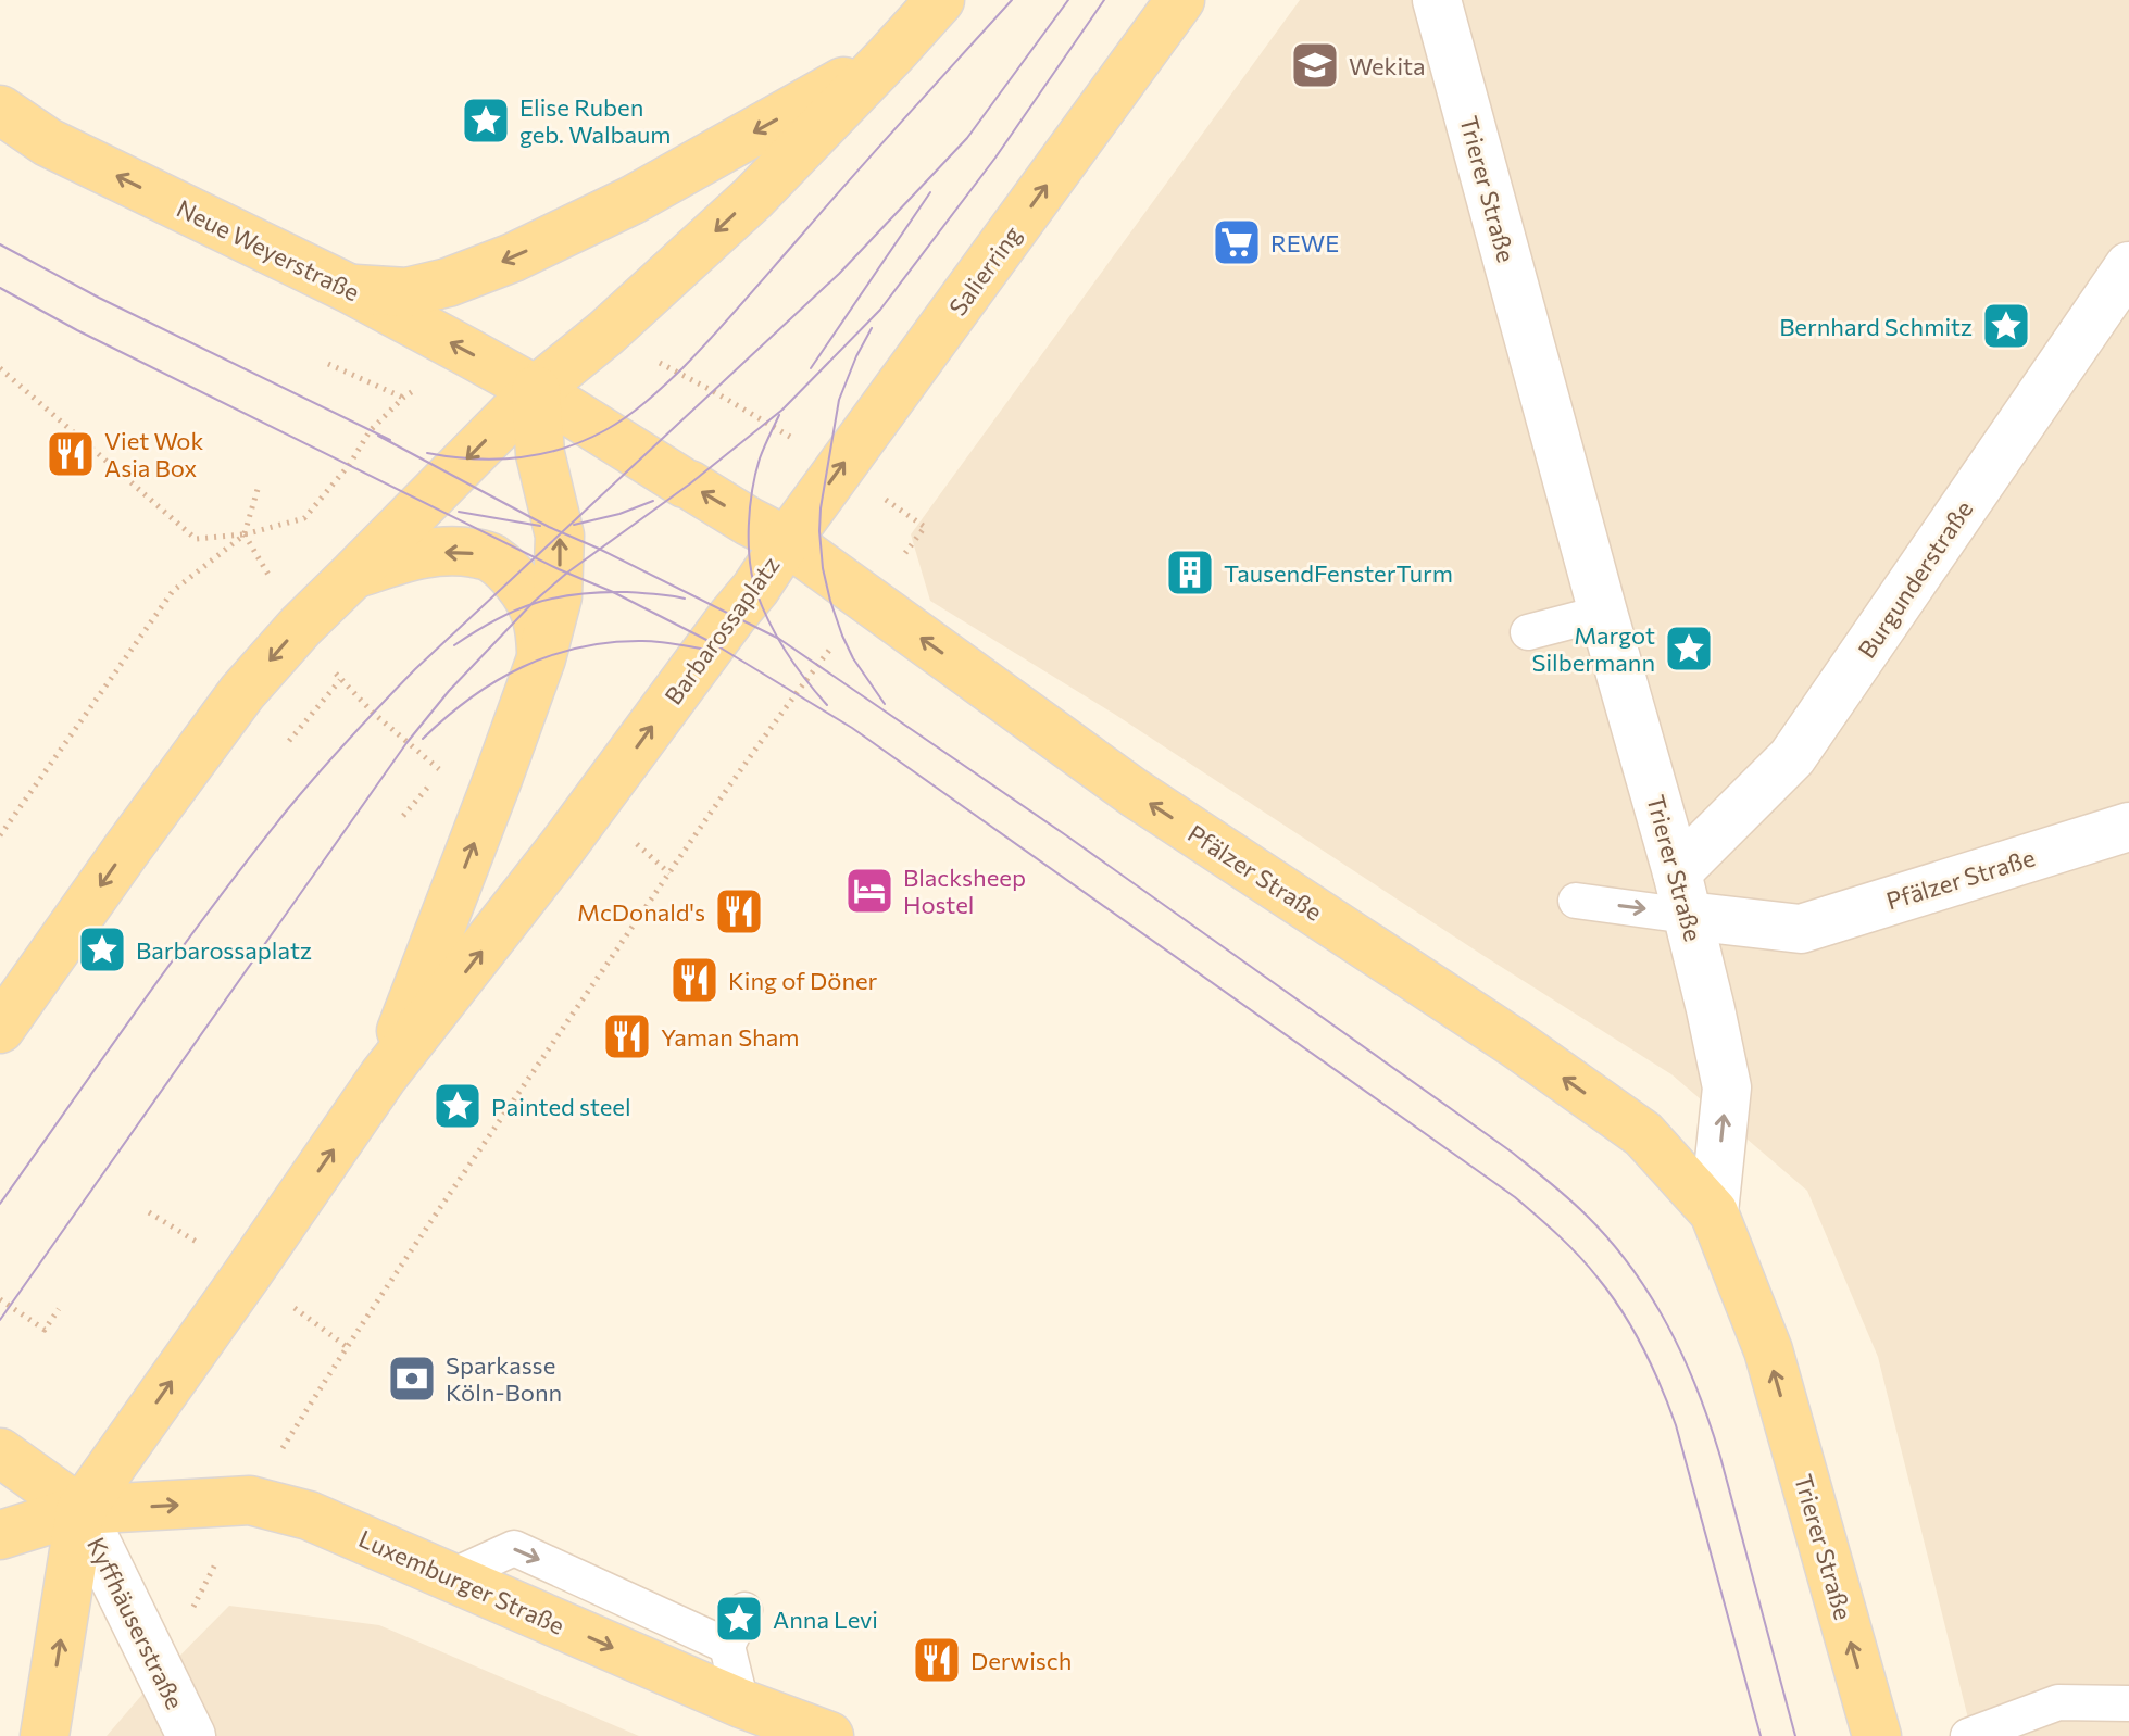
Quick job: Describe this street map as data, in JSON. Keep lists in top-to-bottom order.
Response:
{
  "streets": {
    "main road": [
      "Trierer Straße",
      "Neue Weyerstraße",
      "Salierring",
      "Barbarossaplatz",
      "Pfälzer Straße",
      "Luxemburger Straße"
    ],
    "street": ["Burgunderstraße", "Kyffhäuserstraße"]
  },
  "crossings": [
    ["Trierer Straße", "Burgunderstraße"],
    ["Trierer Straße", "Pfälzer Straße"],
    ["Neue Weyerstraße", "Barbarossaplatz"],
    ["Salierring", "Barbarossaplatz"],
    ["Salierring", "Pfälzer Straße"],
    ["Burgunderstraße", "Pfälzer Straße"],
    ["Barbarossaplatz", "Pfälzer Straße"],
    ["Barbarossaplatz", "Luxemburger Straße"],
    ["Barbarossaplatz", "Kyffhäuserstraße"],
    ["Luxemburger Straße", "Kyffhäuserstraße"]
  ],
  "one_way": [
    "Trierer Straße",
    "Neue Weyerstraße",
    "Barbarossaplatz",
    "Pfälzer Straße",
    "Luxemburger Straße"
  ],
  "places": {
    "school or university": ["Wekita"],
    "place": [
      "Elise Ruben geb. Walbaum",
      "Bernhard Schmitz",
      "Margot Silbermann",
      "Barbarossaplatz",
      "Painted steel",
      "Anna Levi"
    ],
    "supermarket": ["REWE"],
    "restaurant": [
      "Viet Wok Asia Box",
      "McDonald's",
      "King of Döner",
      "Yaman Sham",
      "Derwisch"
    ],
    "building": ["TausendFensterTurm"],
    "hotel": ["Blacksheep Hostel"],
    "bank": ["Sparkasse Köln-Bonn"]
  }
}
